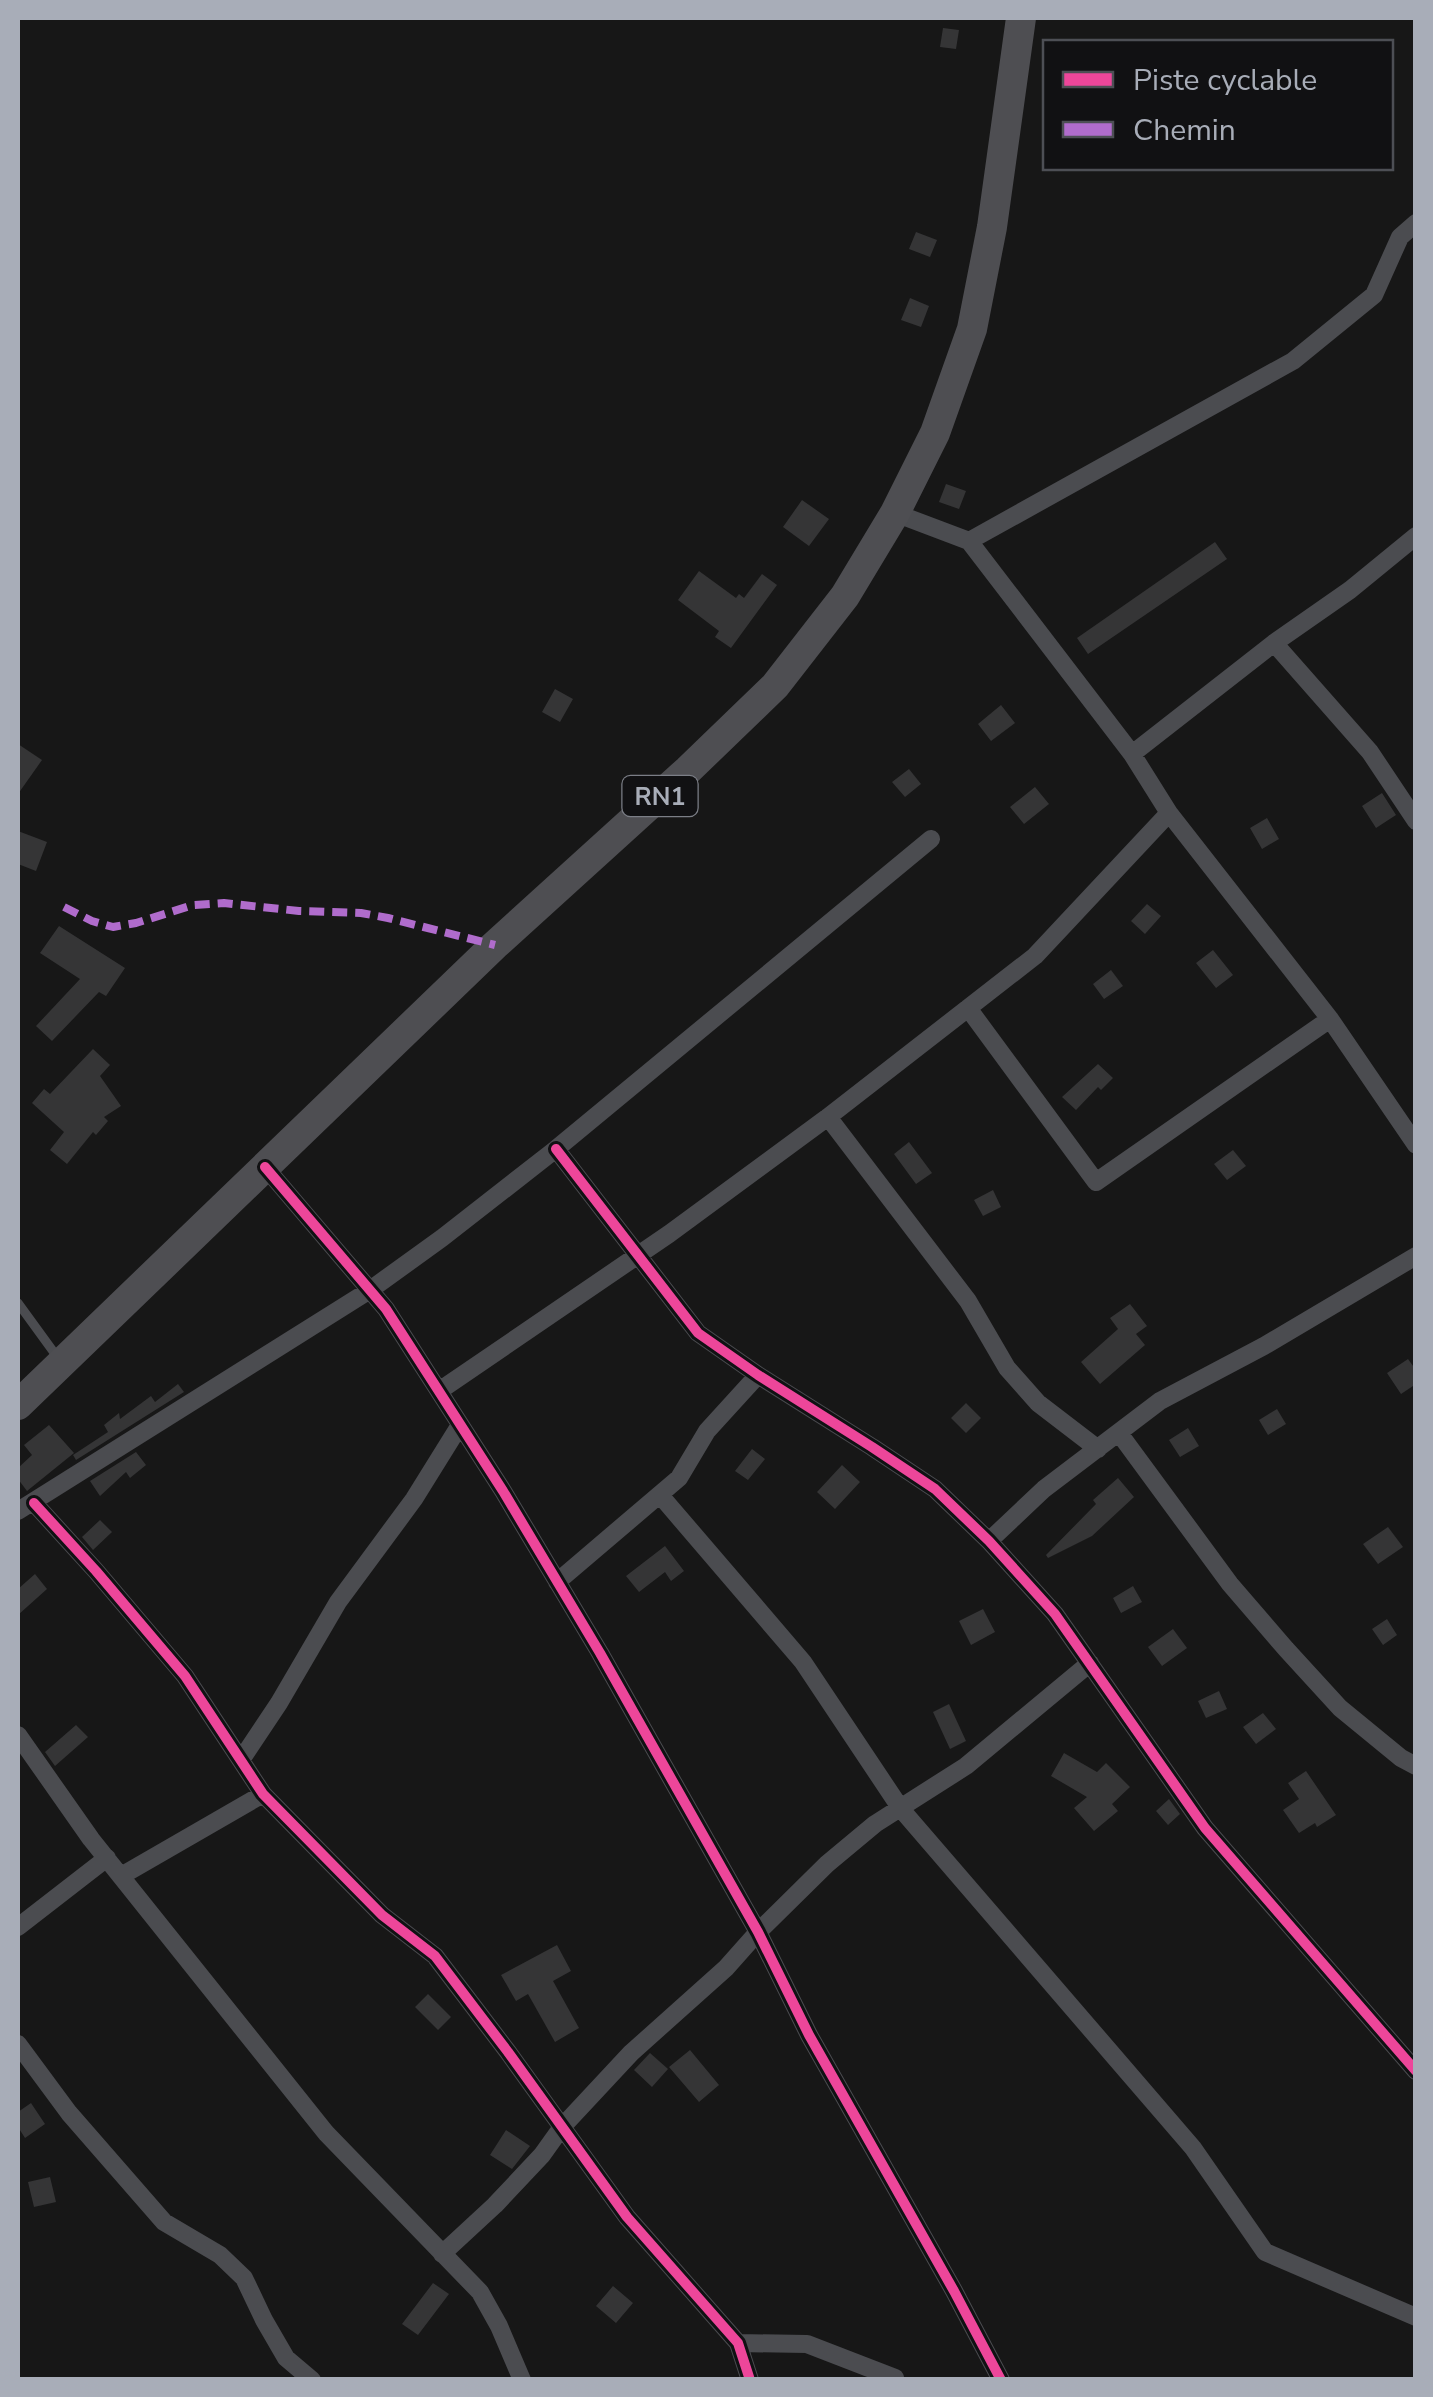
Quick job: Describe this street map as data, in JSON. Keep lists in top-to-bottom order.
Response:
{
  "streets": {
    "highway": ["RN1"]
  },
  "legend": ["Piste cyclable", "Chemin"]
}
